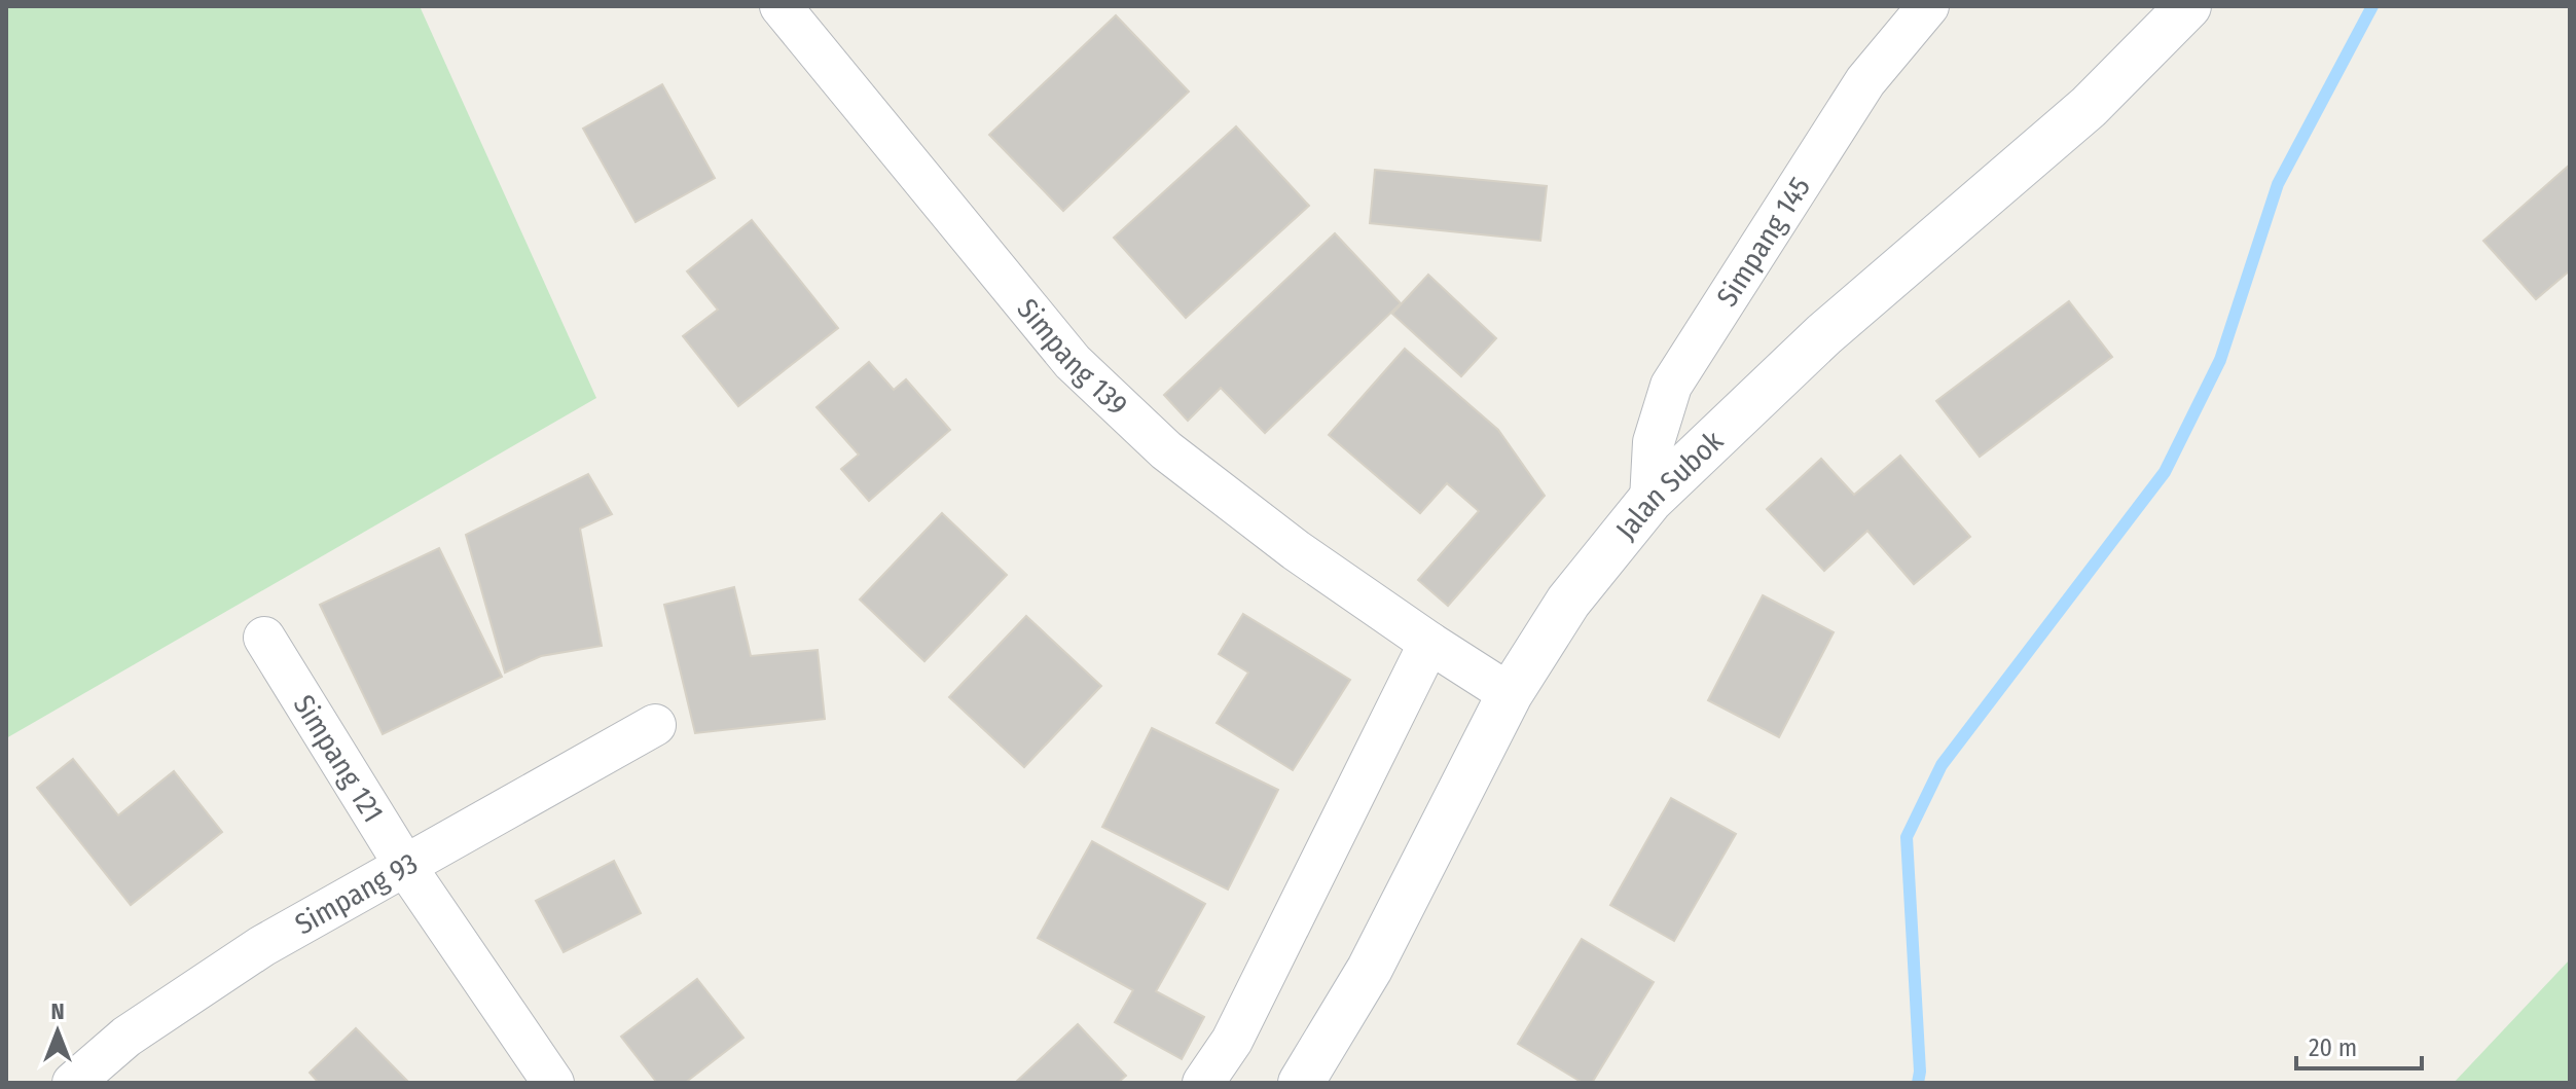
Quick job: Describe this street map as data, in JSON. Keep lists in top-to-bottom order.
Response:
{
  "streets": {
    "main road": ["Jalan Subok"],
    "street": [
      "Simpang 145",
      "Simpang 139",
      "Simpang 121",
      "Simpang 93"
    ]
  },
  "crossings": [
    ["Simpang 145", "Jalan Subok"],
    ["Simpang 139", "Jalan Subok"],
    ["Simpang 121", "Simpang 93"]
  ],
  "scale_bar": "20 m",
  "north": "top"
}
